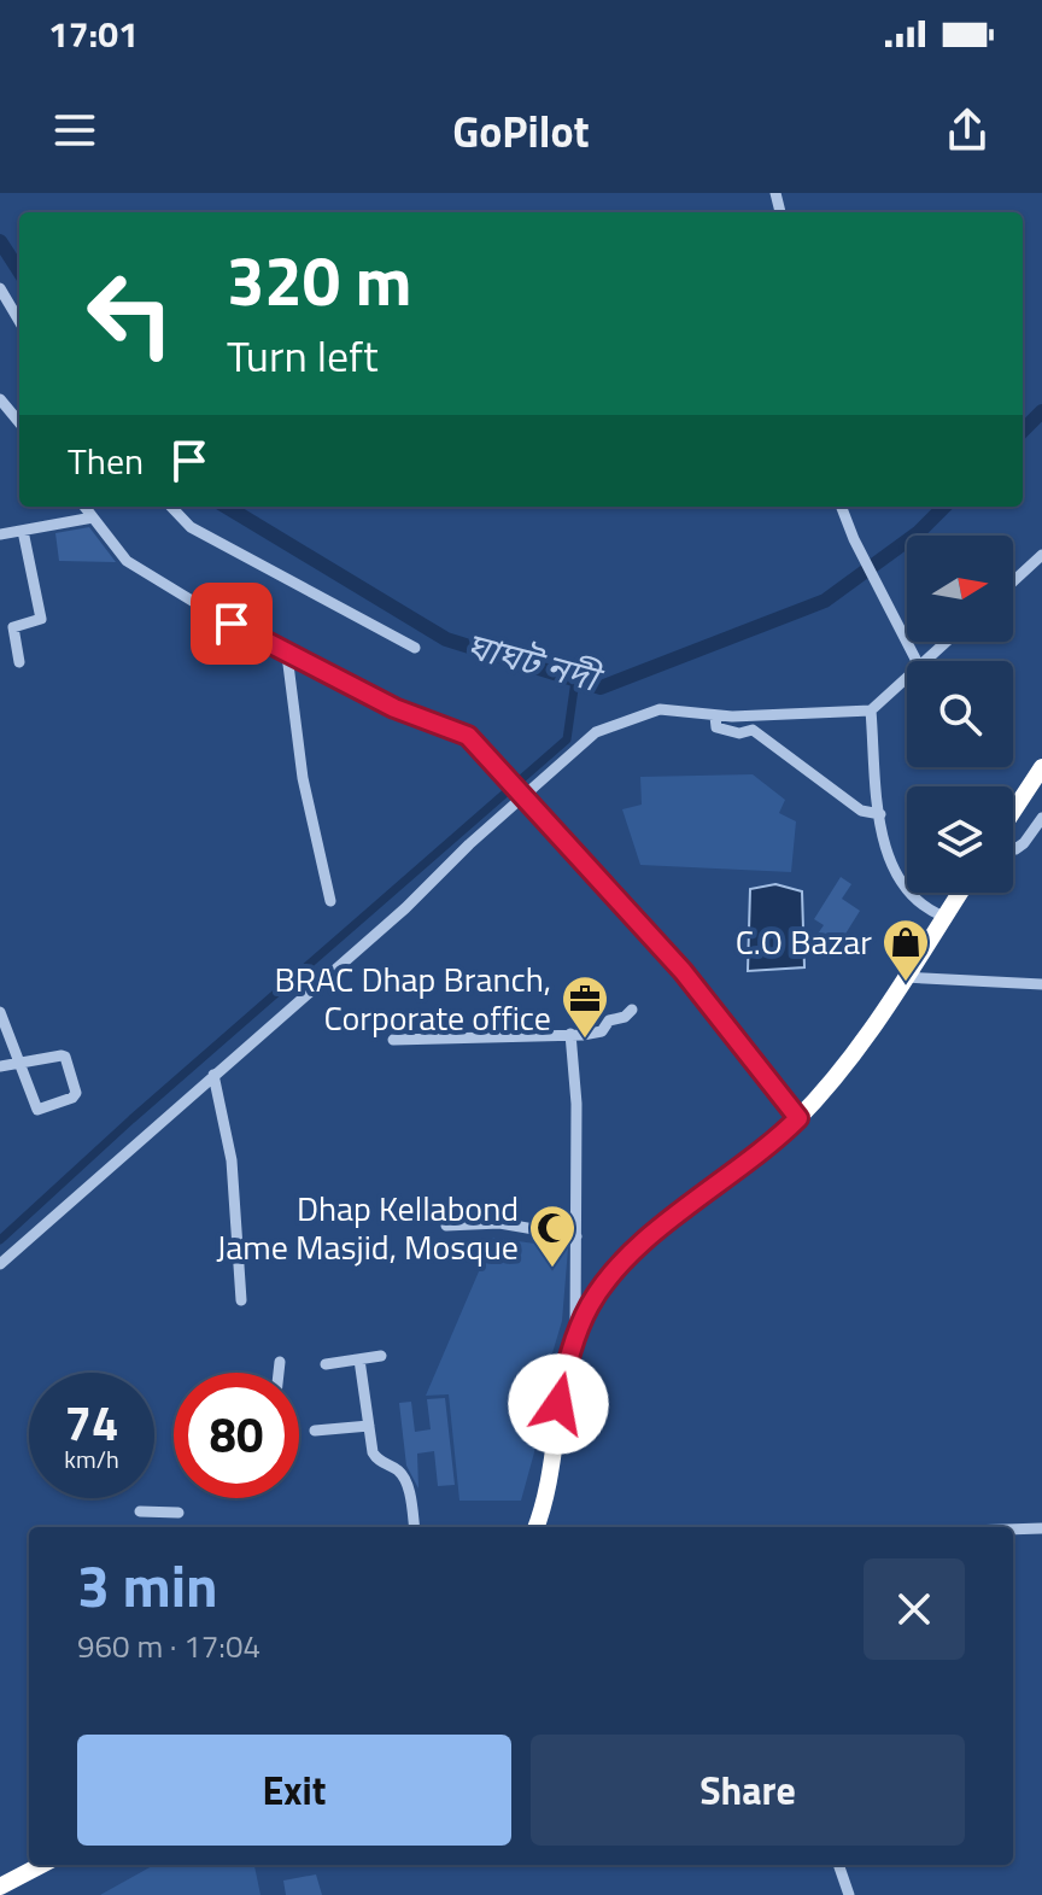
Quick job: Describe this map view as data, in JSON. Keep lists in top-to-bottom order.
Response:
{
  "water": ["ঘাঘট নদী"],
  "places": {
    "shop": ["C.O Bazar"],
    "office": ["BRAC Dhap Branch, Corporate office"],
    "mosque": ["Dhap Kellabond Jame Masjid, Mosque"]
  },
  "north": "right",
  "page": {
    "status": "17:01",
    "header": "GoPilot",
    "turn": ["320 m", "Turn left"],
    "then": "Then",
    "speed": "74 km/h",
    "limit": "80",
    "heading": ["3 min", "960 m · 17:04"],
    "buttons": ["Exit", "Share"]
  }
}
